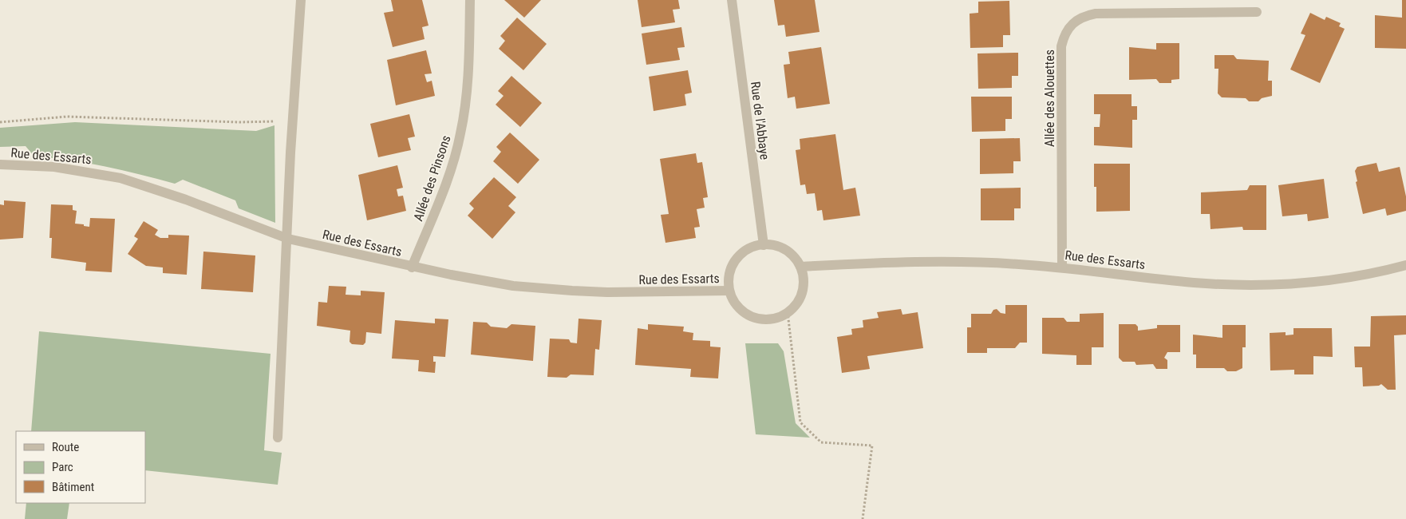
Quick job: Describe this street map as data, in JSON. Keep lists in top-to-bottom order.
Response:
{
  "streets": {
    "street": [
      "Allée des Alouettes",
      "Rue de l'Abbaye",
      "Rue des Essarts",
      "Allée des Pinsons"
    ]
  },
  "crossings": [
    ["Allée des Alouettes", "Rue des Essarts"],
    ["Rue de l'Abbaye", "Rue des Essarts"],
    ["Rue des Essarts", "Allée des Pinsons"]
  ],
  "legend": ["Route", "Parc", "Bâtiment"]
}
